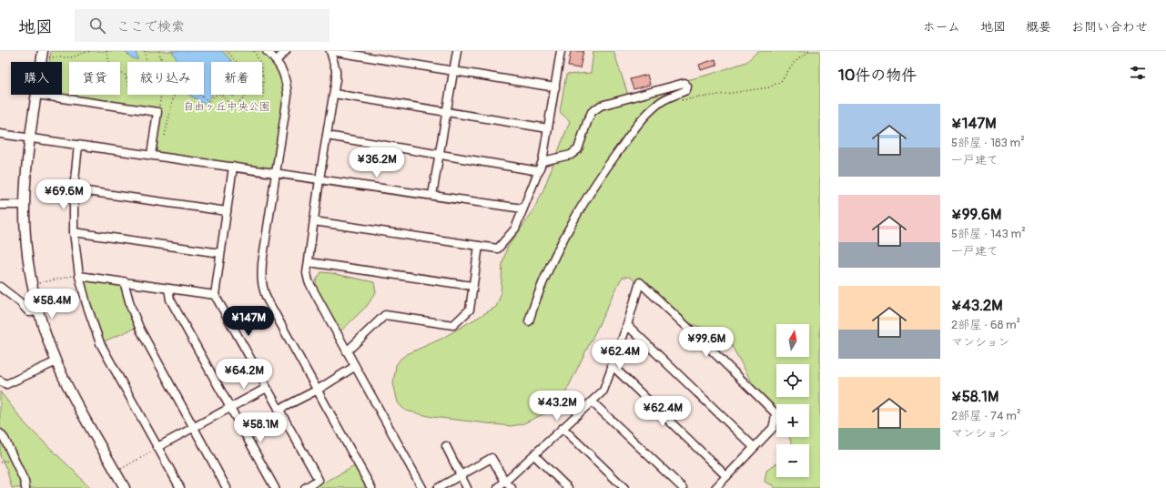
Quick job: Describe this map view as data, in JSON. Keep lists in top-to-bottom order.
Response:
{
  "parks": ["自由ヶ丘中央公園"],
  "north": "top",
  "page": {
    "header": "地図",
    "search": "ここで検索",
    "nav": [
      "ホーム",
      "地図",
      "概要",
      "お問い合わせ"
    ],
    "heading": "10件の物件",
    "chip": [
      "購入",
      "賃貸",
      "絞り込み",
      "新着"
    ],
    "list": [
      {
        "name": "¥147M",
        "note": "5部屋 · 183 m² · 一戸建て"
      },
      {
        "name": "¥99.6M",
        "note": "5部屋 · 143 m² · 一戸建て"
      },
      {
        "name": "¥43.2M",
        "note": "2部屋 · 68 m² · マンション"
      },
      {
        "name": "¥58.1M",
        "note": "2部屋 · 74 m² · マンション"
      }
    ],
    "price": [
      "¥36.2M",
      "¥69.6M",
      "¥58.4M",
      "¥147M",
      "¥99.6M",
      "¥62.4M",
      "¥64.2M",
      "¥43.2M",
      "¥62.4M",
      "¥58.1M"
    ],
    "map_buttons": ["+", "−"]
  }
}
